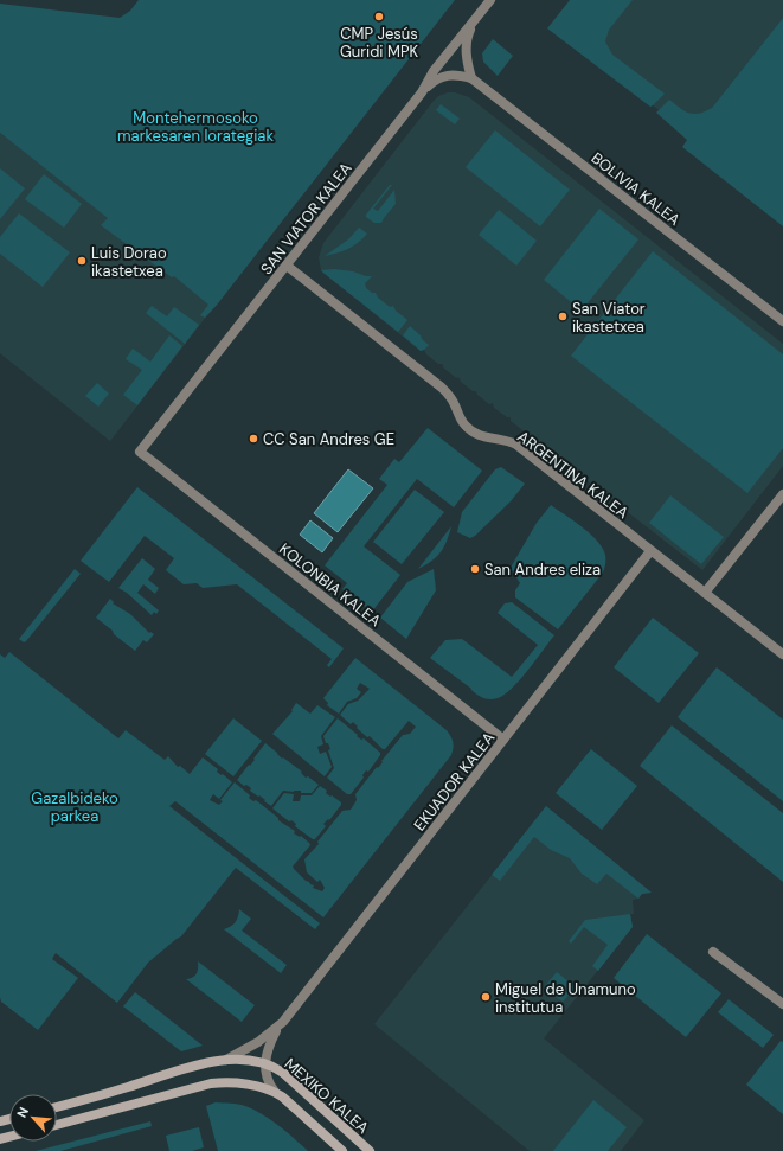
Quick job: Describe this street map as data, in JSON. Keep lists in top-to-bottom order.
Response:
{
  "streets": {
    "main road": ["MEXIKO KALEA"],
    "street": [
      "BOLIVIA KALEA",
      "SAN VIATOR KALEA",
      "ARGENTINA KALEA",
      "KOLONBIA KALEA",
      "EKUADOR KALEA"
    ]
  },
  "crossings": [
    ["SAN VIATOR KALEA", "ARGENTINA KALEA"],
    ["SAN VIATOR KALEA", "KOLONBIA KALEA"],
    ["ARGENTINA KALEA", "EKUADOR KALEA"],
    ["KOLONBIA KALEA", "EKUADOR KALEA"],
    ["EKUADOR KALEA", "MEXIKO KALEA"]
  ],
  "parks": ["Montehermosoko markesaren lorategiak", "Gazalbideko parkea"],
  "places": [
    "CMP Jesús Guridi MPK",
    "Luis Dorao ikastetxea",
    "San Viator ikastetxea",
    "CC San Andres GE",
    "San Andres eliza",
    "Miguel de Unamuno institutua"
  ],
  "north": "top left"
}
